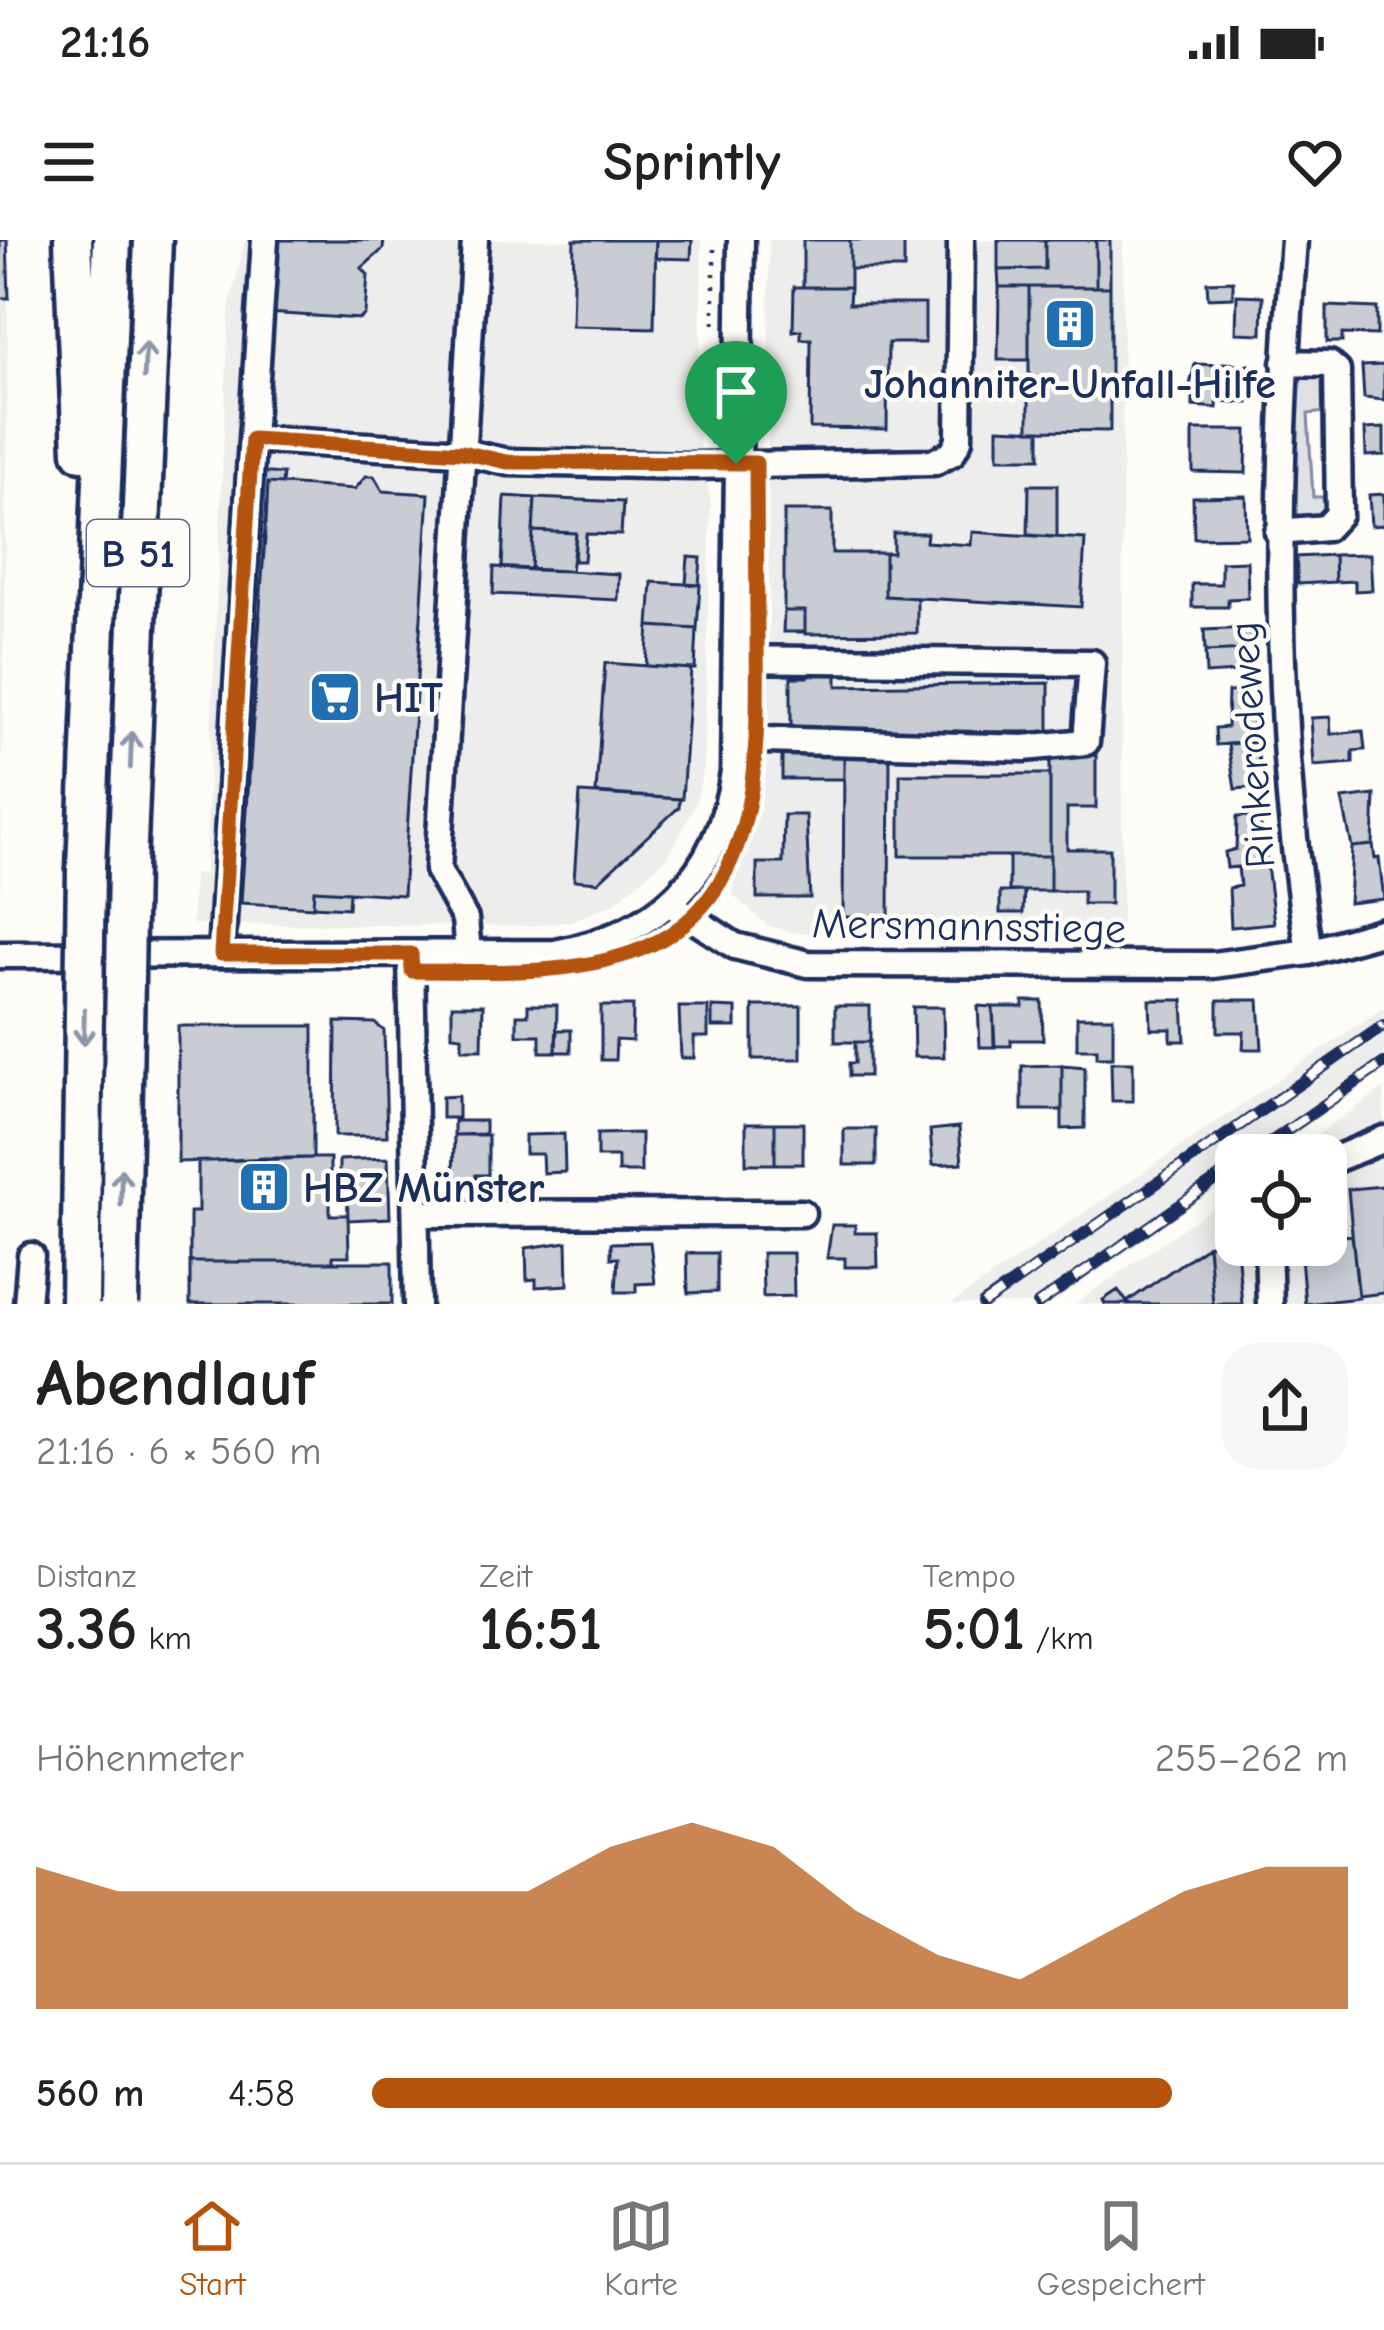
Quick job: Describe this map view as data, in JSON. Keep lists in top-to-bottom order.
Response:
{
  "streets": {
    "highway": ["B 51"],
    "street": ["Rinkerodeweg", "Mersmannsstiege"]
  },
  "crossings": [
    ["Rinkerodeweg", "Mersmannsstiege"]
  ],
  "places": {
    "building": ["Johanniter-Unfall-Hilfe", "HBZ Münster"],
    "supermarket": ["HIT"]
  },
  "page": {
    "status": "21:16",
    "header": "Sprintly",
    "heading": ["Abendlauf", "21:16 · 6 × 560 m"],
    "stats": [
      ["Distanz", "3.36 km"],
      ["Zeit", "16:51"],
      ["Tempo", "5:01 /km"]
    ],
    "chart": ["Höhenmeter", "255–262 m"],
    "list": [
      {
        "name": "560 m",
        "note": "4:58"
      }
    ],
    "tabs": ["Start", "Karte", "Gespeichert"]
  }
}
